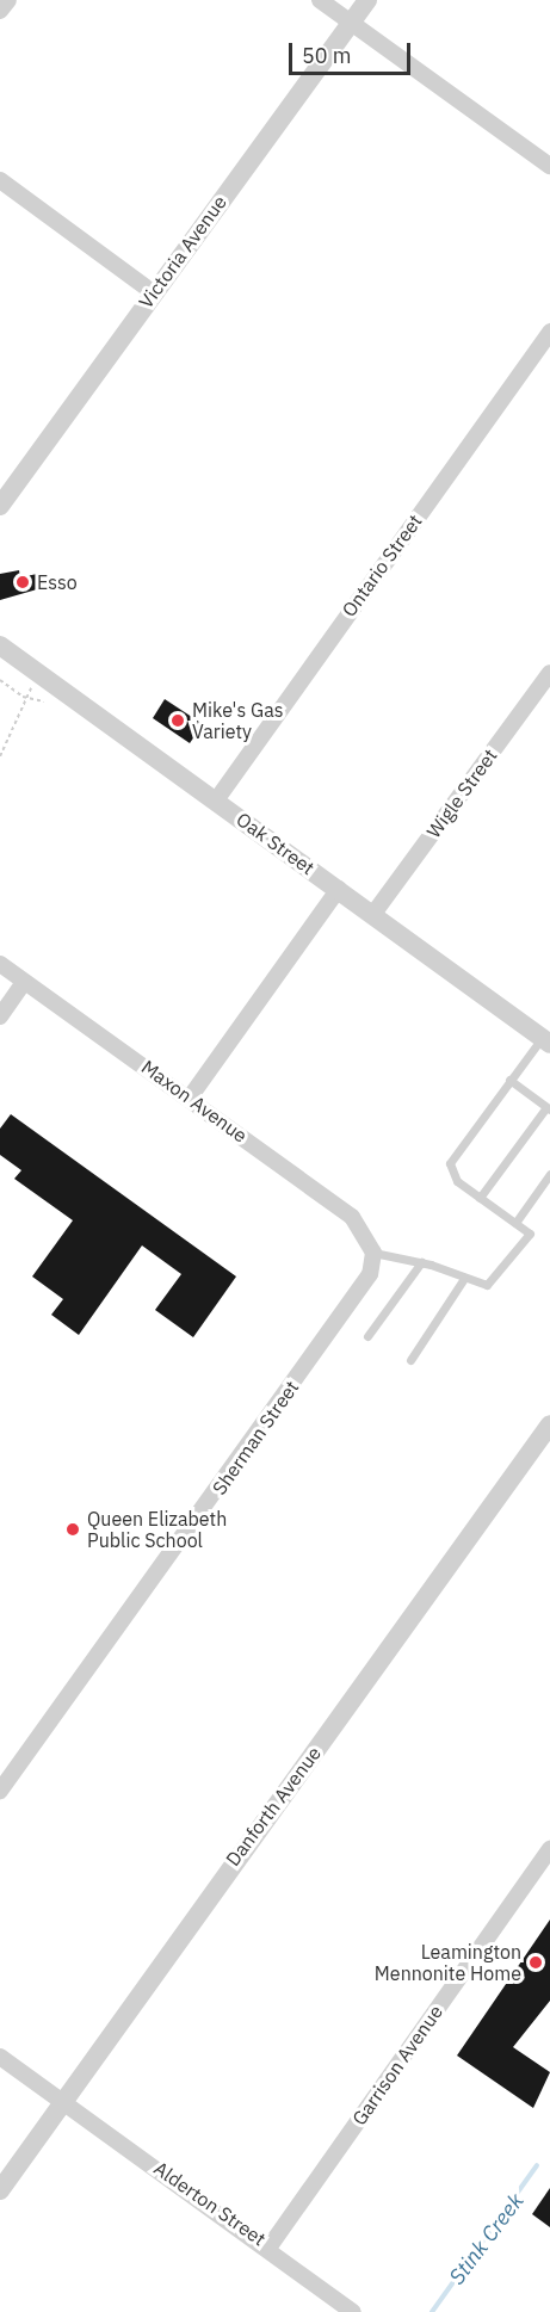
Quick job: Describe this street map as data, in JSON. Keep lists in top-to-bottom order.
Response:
{
  "streets": {
    "street": [
      "Victoria Avenue",
      "Ontario Street",
      "Wigle Street",
      "Oak Street",
      "Maxon Avenue",
      "Sherman Street",
      "Danforth Avenue",
      "Garrison Avenue",
      "Alderton Street"
    ]
  },
  "crossings": [
    ["Ontario Street", "Oak Street"],
    ["Wigle Street", "Oak Street"],
    ["Maxon Avenue", "Sherman Street"],
    ["Danforth Avenue", "Alderton Street"],
    ["Garrison Avenue", "Alderton Street"]
  ],
  "water": ["Stink Creek"],
  "places": [
    "Esso",
    "Mike's Gas Variety",
    "Queen Elizabeth Public School",
    "Leamington Mennonite Home"
  ],
  "scale_bar": "50 m"
}
